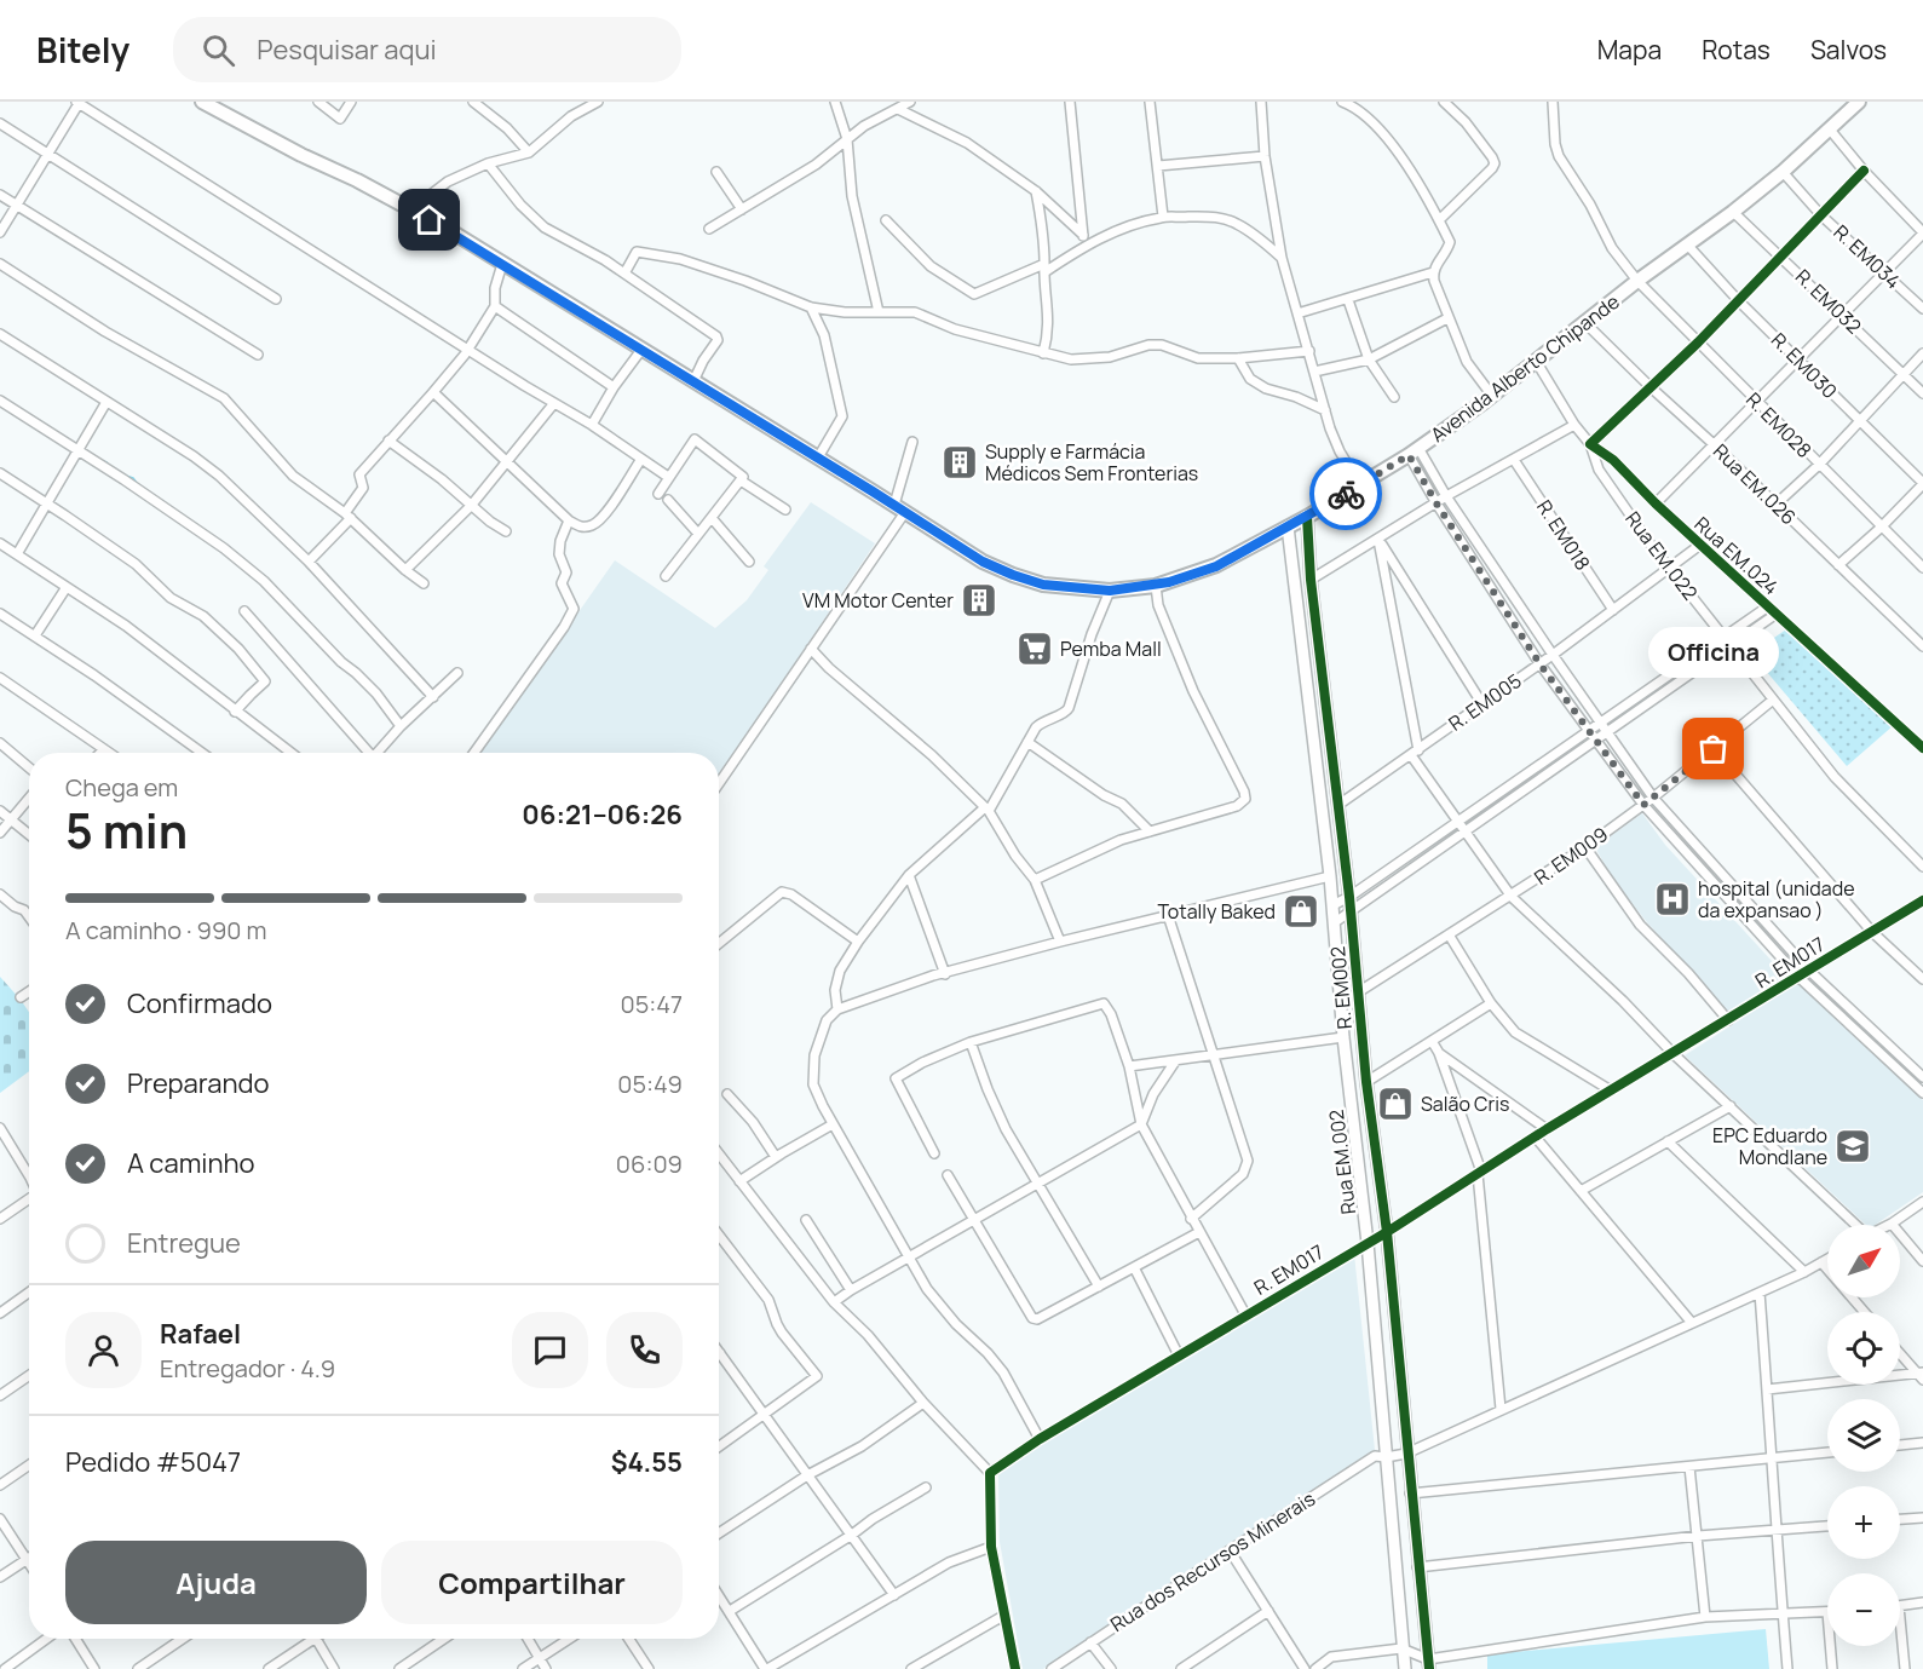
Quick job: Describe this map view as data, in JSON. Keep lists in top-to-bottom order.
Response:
{
  "streets": {
    "main road": ["Avenida Alberto Chipande"],
    "street": [
      "R. EM034",
      "R. EM032",
      "R. EM030",
      "R. EM028",
      "Rua EM.026",
      "R. EM018",
      "Rua EM.022",
      "Rua EM.024",
      "R. EM005",
      "R. EM009",
      "R. EM017",
      "R. EM002",
      "Rua EM.002",
      "Rua dos Recursos Minerais"
    ]
  },
  "crossings": [
    ["R. EM034", "Avenida Alberto Chipande"],
    ["R. EM032", "Avenida Alberto Chipande"],
    ["R. EM030", "Avenida Alberto Chipande"],
    ["Avenida Alberto Chipande", "R. EM028"],
    ["Avenida Alberto Chipande", "Rua EM.026"],
    ["Avenida Alberto Chipande", "Rua EM.022"],
    ["Avenida Alberto Chipande", "R. EM002"],
    ["Avenida Alberto Chipande", "Rua EM.002"],
    ["R. EM018", "R. EM005"],
    ["Rua EM.022", "Rua EM.024"],
    ["Rua EM.022", "R. EM005"],
    ["Rua EM.022", "R. EM009"],
    ["Rua EM.024", "R. EM005"],
    ["R. EM005", "R. EM002"],
    ["R. EM009", "R. EM002"],
    ["R. EM017", "R. EM002"],
    ["R. EM017", "Rua EM.002"],
    ["Rua EM.002", "Rua dos Recursos Minerais"]
  ],
  "places": {
    "building": ["Supply e Farmácia Médicos Sem Fronterias", "VM Motor Center"],
    "supermarket": ["Pemba Mall"],
    "other": ["Officina"],
    "hospital": ["hospital (unidade da expansao )"],
    "shop": ["Totally Baked", "Salão Cris"],
    "school or university": ["EPC Eduardo Mondlane"]
  },
  "north": "top right",
  "page": {
    "header": "Bitely",
    "search": "Pesquisar aqui",
    "nav": ["Mapa", "Rotas", "Salvos"],
    "bubble": "Officina",
    "heading": ["5 min", "Chega em", "06:21–06:26"],
    "panel": [
      "Rafael",
      "Entregador · 4.9",
      "Pedido #5047",
      "$4.55"
    ],
    "bar": "A caminho · 990 m",
    "list": [
      ["Confirmado", "05:47"],
      ["Preparando", "05:49"],
      ["A caminho", "06:09"],
      "Entregue"
    ],
    "map_buttons": ["+", "−"],
    "buttons": ["Ajuda", "Compartilhar"]
  }
}
